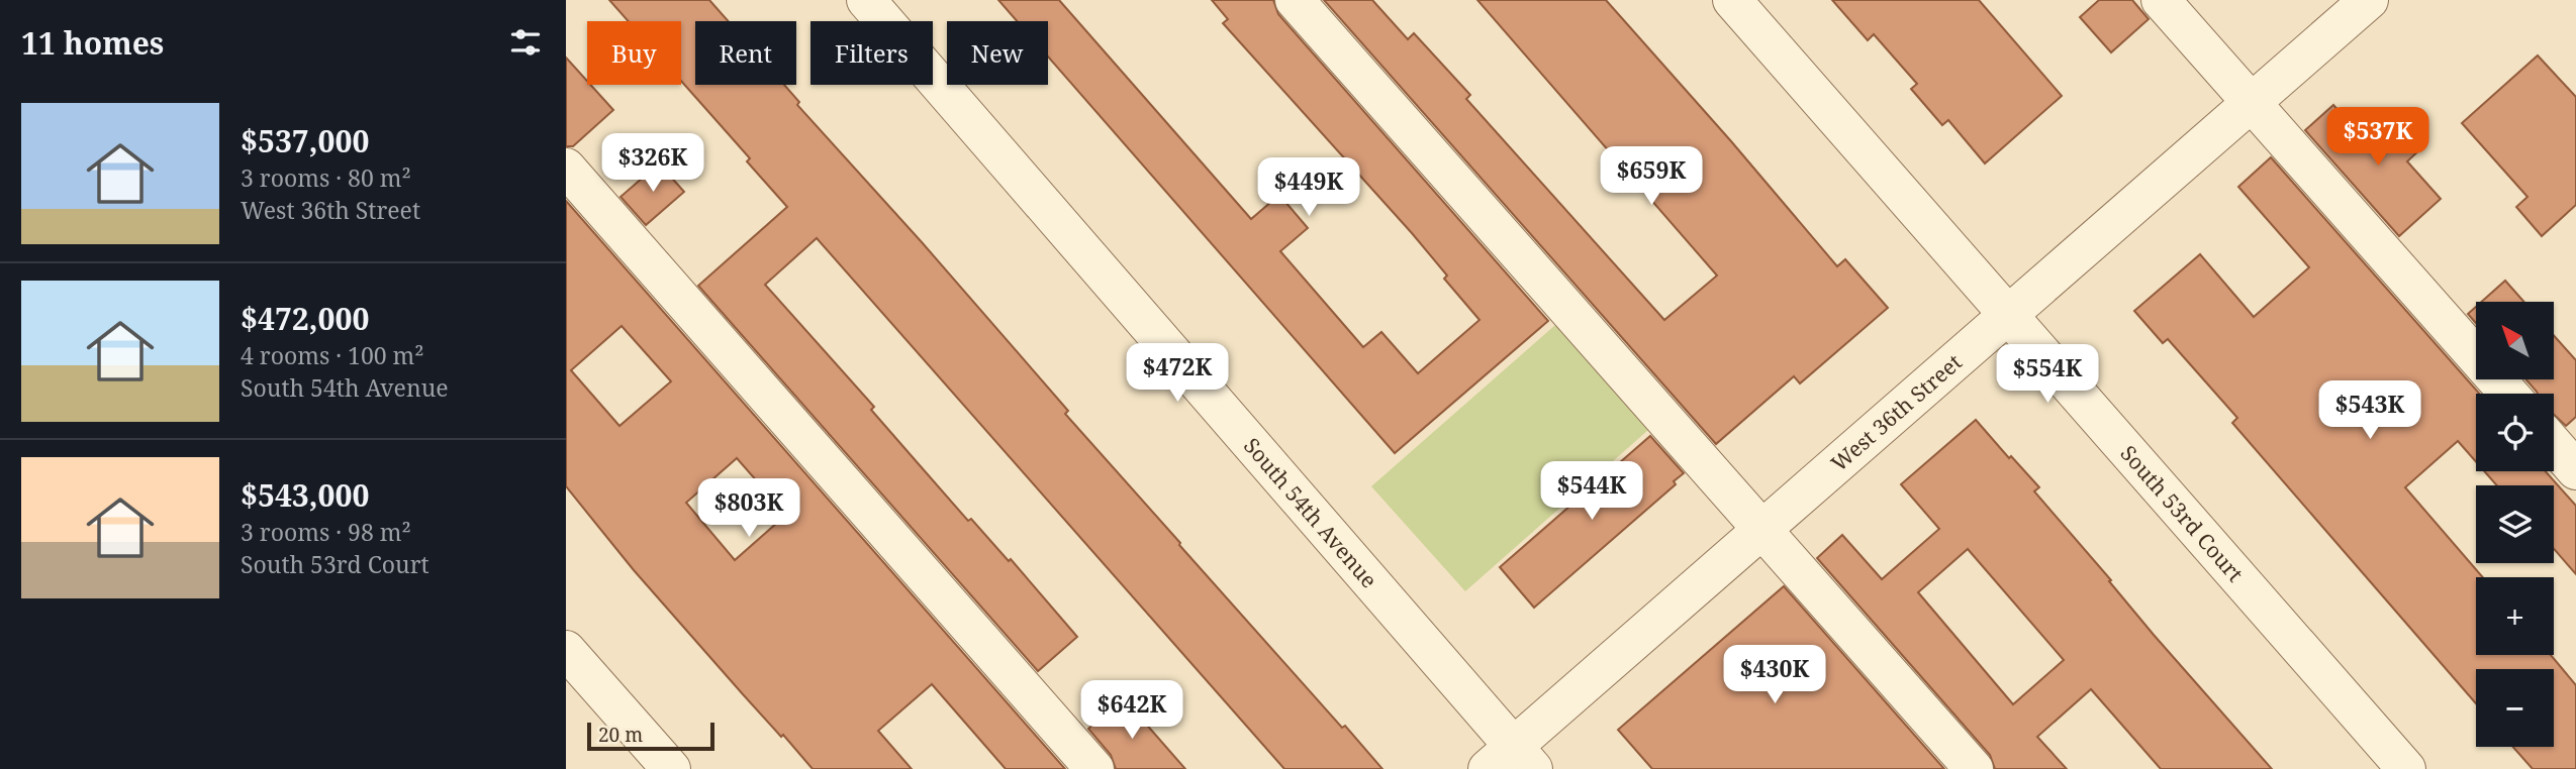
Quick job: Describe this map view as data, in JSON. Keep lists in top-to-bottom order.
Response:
{
  "streets": {
    "street": ["West 36th Street", "South 53rd Court", "South 54th Avenue"]
  },
  "crossings": [
    ["West 36th Street", "South 53rd Court"],
    ["West 36th Street", "South 54th Avenue"]
  ],
  "scale_bar": "20 m",
  "north": "top left",
  "page": {
    "heading": "11 homes",
    "chip": [
      "Buy",
      "Rent",
      "Filters",
      "New"
    ],
    "list": [
      {
        "name": "$537,000",
        "note": "3 rooms · 80 m² · West 36th Street"
      },
      {
        "name": "$472,000",
        "note": "4 rooms · 100 m² · South 54th Avenue"
      },
      {
        "name": "$543,000",
        "note": "3 rooms · 98 m² · South 53rd Court"
      }
    ],
    "price": [
      "$537K",
      "$326K",
      "$659K",
      "$449K",
      "$472K",
      "$554K",
      "$543K",
      "$544K",
      "$803K",
      "$430K",
      "$642K"
    ],
    "map_buttons": ["+", "−"],
    "scale": "20 m"
  }
}
